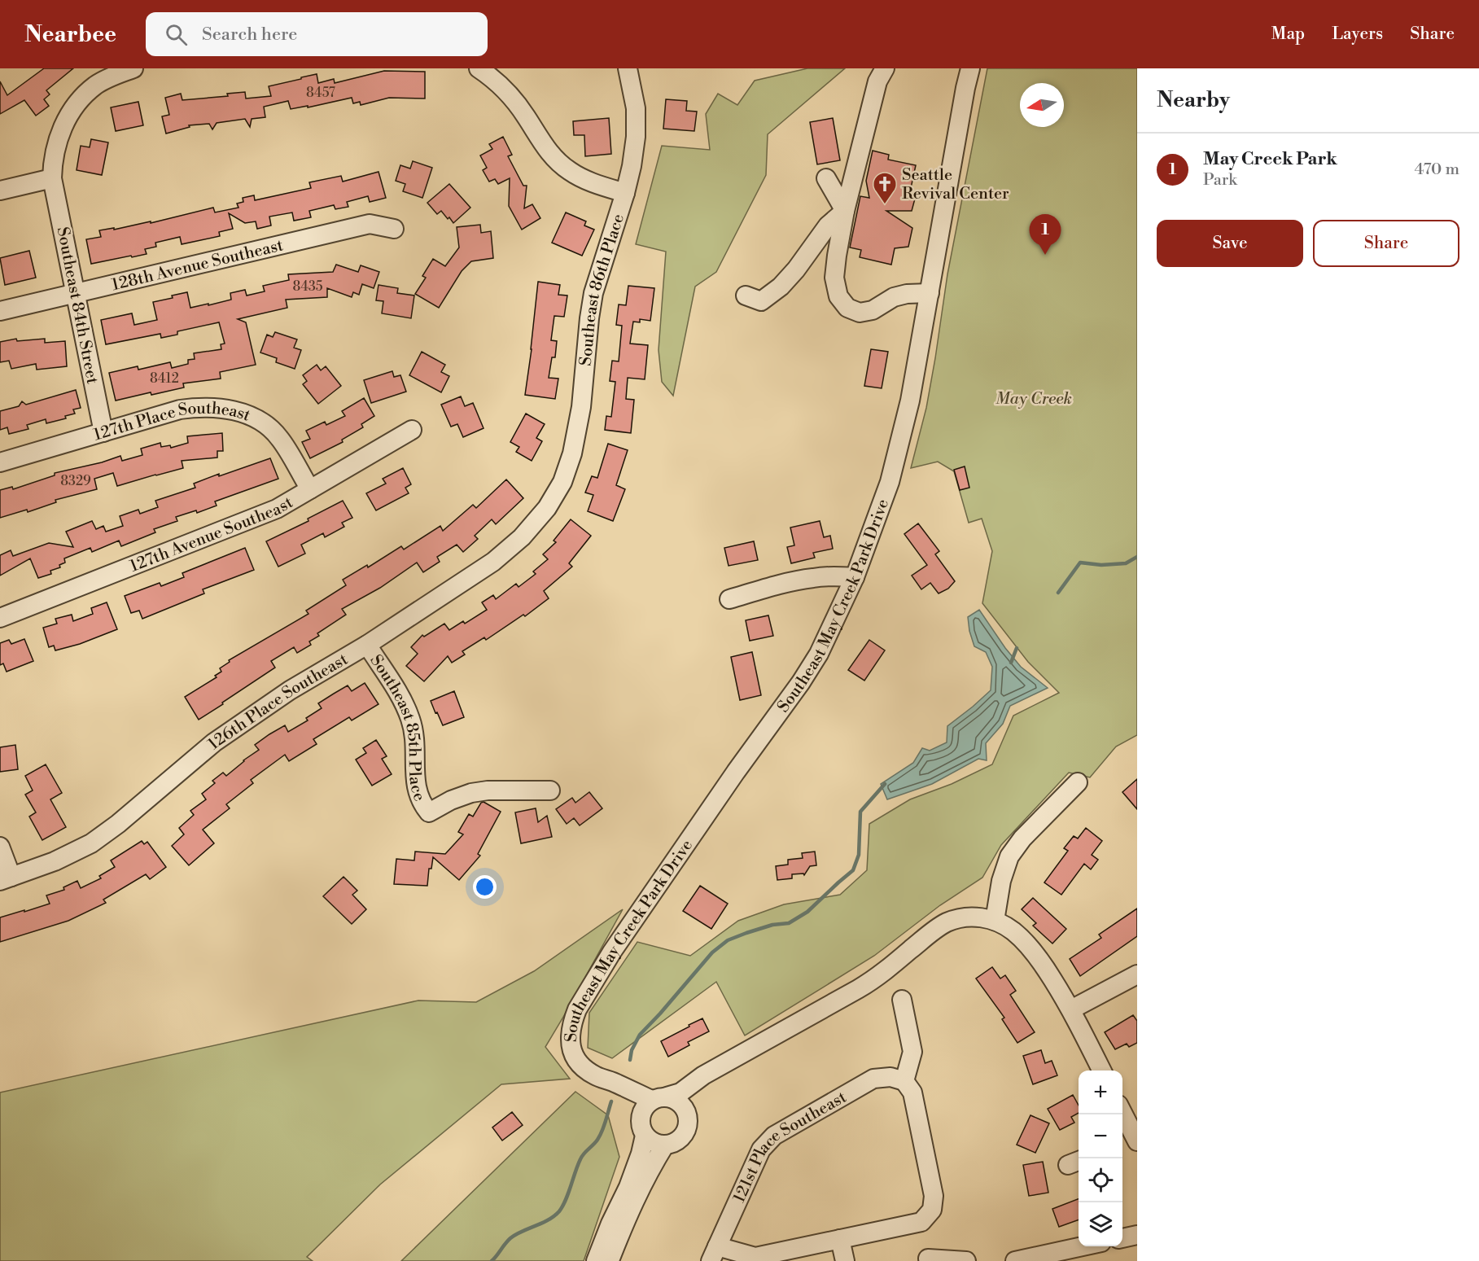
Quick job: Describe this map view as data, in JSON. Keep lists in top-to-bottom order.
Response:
{
  "streets": {
    "street": [
      "128th Avenue Southeast",
      "Southeast 86th Place",
      "Southeast 84th Street",
      "127th Place Southeast",
      "127th Avenue Southeast",
      "Southeast May Creek Park Drive",
      "126th Place Southeast",
      "Southeast 85th Place",
      "121st Place Southeast"
    ]
  },
  "crossings": [
    ["128th Avenue Southeast", "Southeast 84th Street"],
    ["Southeast 86th Place", "126th Place Southeast"],
    ["Southeast 84th Street", "127th Place Southeast"],
    ["127th Place Southeast", "127th Avenue Southeast"],
    ["126th Place Southeast", "Southeast 85th Place"]
  ],
  "parks": ["May Creek"],
  "places": {
    "church": ["Seattle Revival Center"]
  },
  "house_numbers": [
    "8457",
    "8435",
    "8412",
    "8329"
  ],
  "north": "left",
  "page": {
    "header": "Nearbee",
    "search": "Search here",
    "nav": ["Map", "Layers", "Share"],
    "heading": "Nearby",
    "list": [
      {
        "mark": "1",
        "name": "May Creek Park",
        "note": "Park",
        "value": "470 m"
      }
    ],
    "buttons": ["Save", "Share"],
    "pins": "1",
    "map_buttons": ["+", "−"]
  }
}
